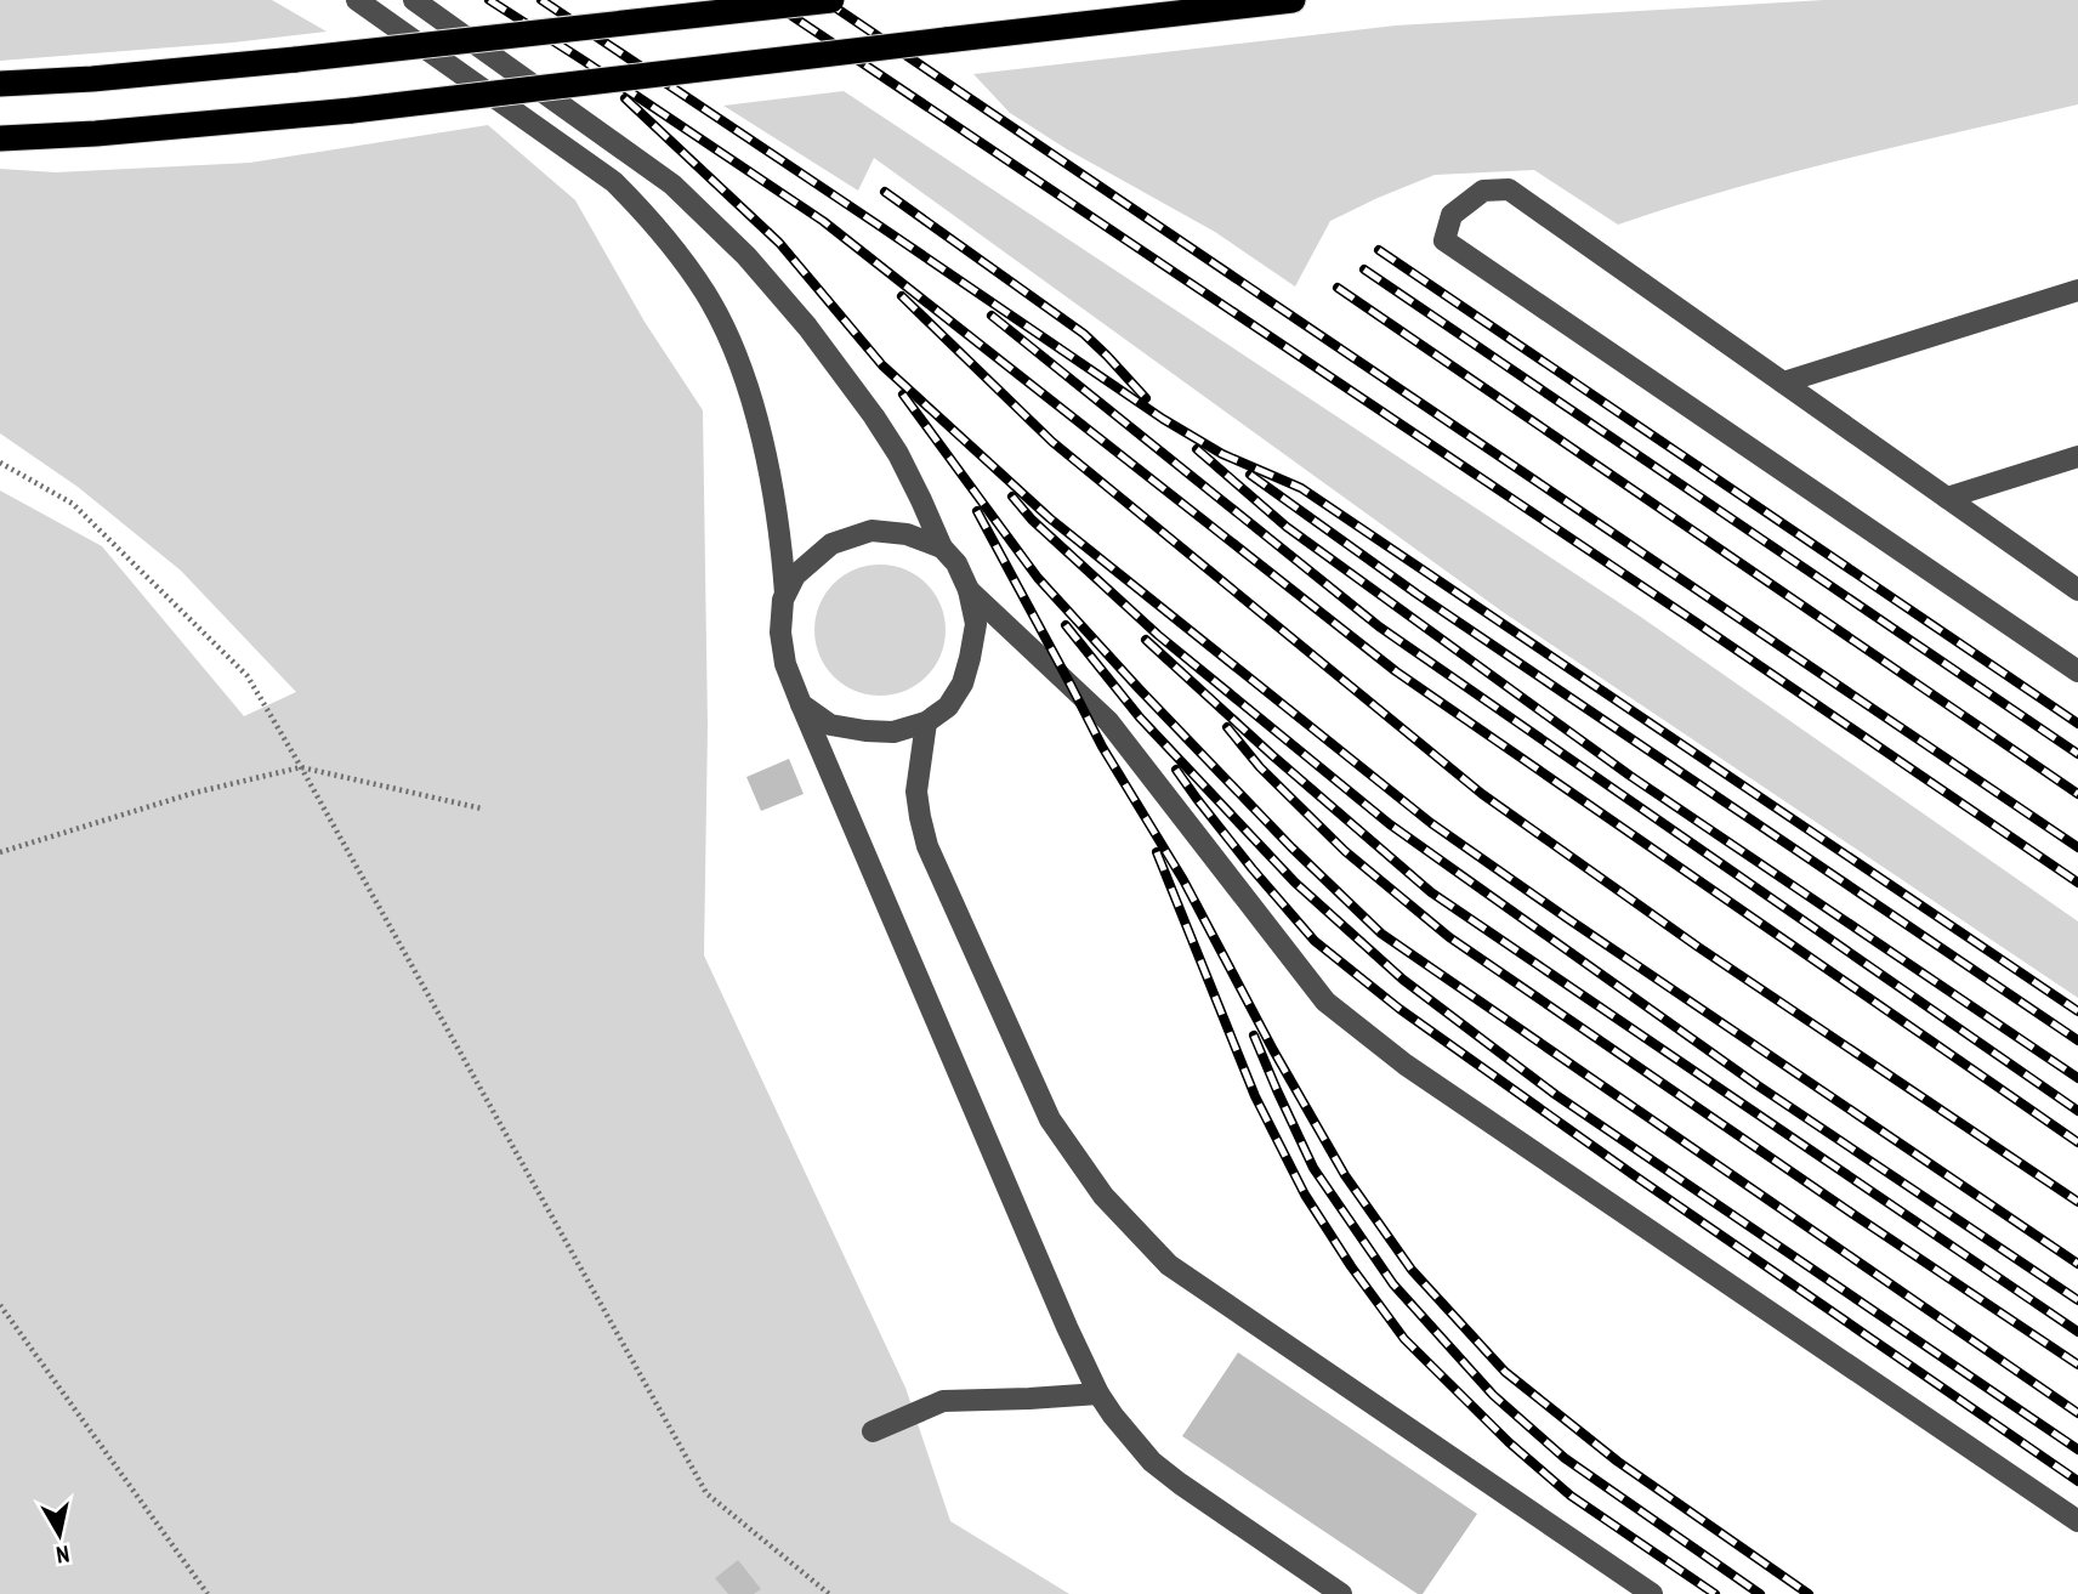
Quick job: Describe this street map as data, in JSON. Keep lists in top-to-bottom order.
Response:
{
  "north": "bottom"
}
